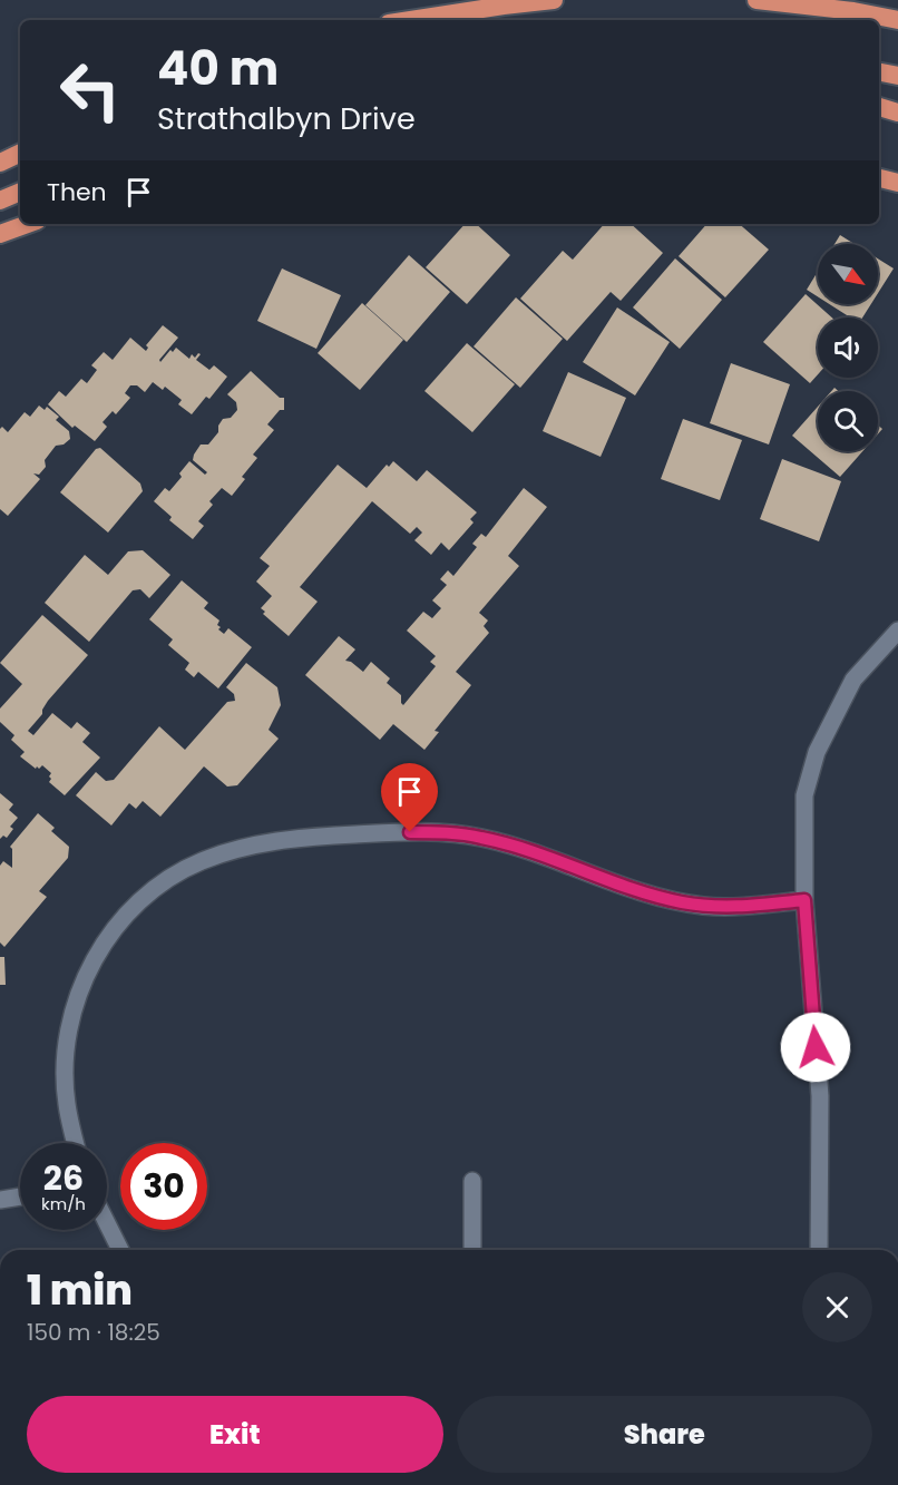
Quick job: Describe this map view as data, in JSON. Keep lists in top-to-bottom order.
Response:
{
  "north": "bottom right",
  "page": {
    "turn": ["40 m", "Strathalbyn Drive"],
    "then": "Then",
    "speed": "26 km/h",
    "limit": "30",
    "heading": ["1 min", "150 m · 18:25"],
    "buttons": ["Exit", "Share"]
  }
}
